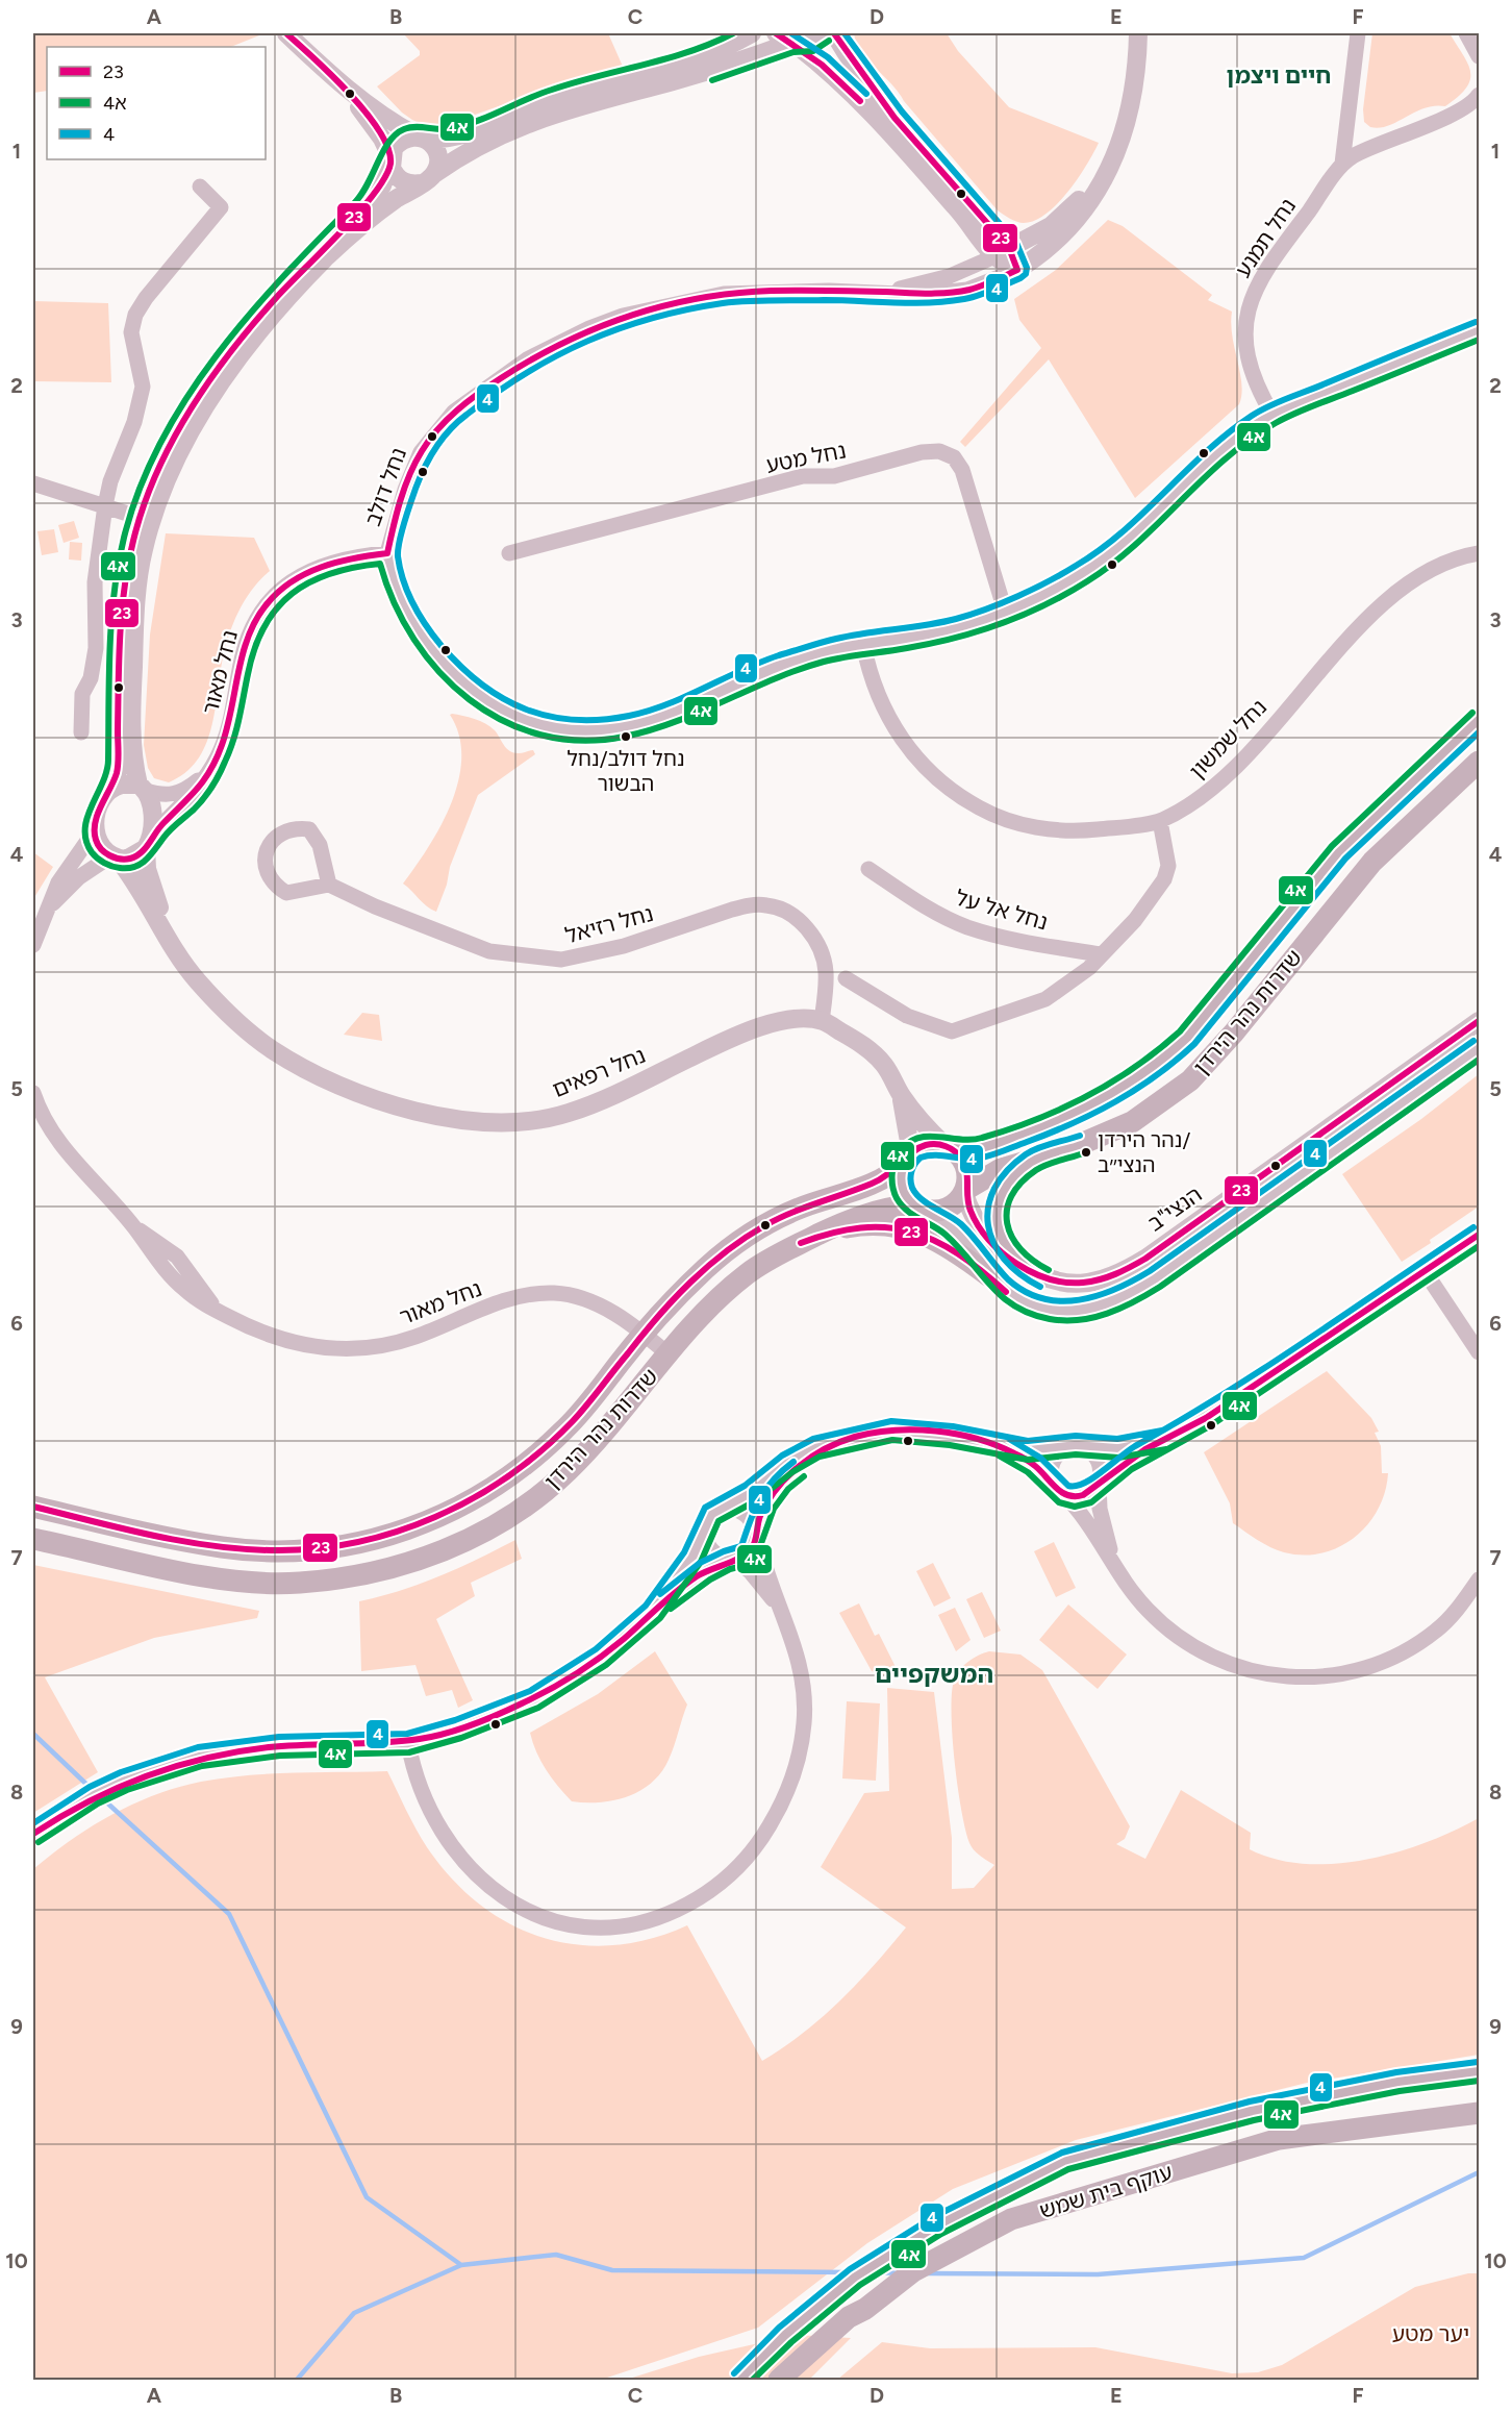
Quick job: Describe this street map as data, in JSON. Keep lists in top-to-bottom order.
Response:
{
  "streets": {
    "main road": ["שדרות נהר הירדן", "עוקף בית שמש"],
    "street": [
      "נחל תמנע",
      "נחל מטע",
      "נחל דולב",
      "נחל מאור",
      "נחל שמשון",
      "נחל אל על",
      "נחל רזיאל",
      "נחל רפאים",
      "הנצי\"ב"
    ]
  },
  "crossings": [
    ["נחל תמנע", "נחל דולב"],
    ["נחל מטע", "נחל דולב"],
    ["נחל דולב", "נחל מאור"],
    ["נחל דולב", "נחל שמשון"],
    ["נחל מאור", "שדרות נהר הירדן"],
    ["נחל מאור", "נחל רפאים"],
    ["נחל רזיאל", "נחל רפאים"],
    ["שדרות נהר הירדן", "נחל רפאים"],
    ["שדרות נהר הירדן", "הנצי\"ב"],
    ["נחל רפאים", "הנצי\"ב"]
  ],
  "districts": ["חיים ויצמן", "המשקפיים"],
  "parks": ["יער מטע"],
  "places": ["נחל דולב/נחל הבשור", "נהר הירדן/ הנצי״ב"],
  "lines": ["transit line 23", "transit line 4א", "transit line 4"],
  "legend": ["23", "4א", "4"],
  "grid": {
    "columns": [
      "A",
      "B",
      "C",
      "D",
      "E",
      "F"
    ],
    "rows": [
      "1",
      "2",
      "3",
      "4",
      "5",
      "6",
      "7",
      "8",
      "9",
      "10"
    ]
  }
}
